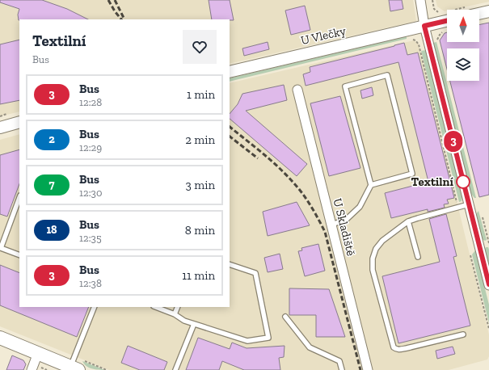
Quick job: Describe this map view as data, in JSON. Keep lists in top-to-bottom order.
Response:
{
  "streets": {
    "street": ["U Vlečky", "U Skladiště"]
  },
  "places": ["Textilní"],
  "lines": ["bus line 3"],
  "north": "top",
  "page": {
    "on_map": "3",
    "heading": ["Textilní", "Bus"],
    "list": [
      {
        "mark": "3",
        "name": "Bus",
        "note": "12:28",
        "value": "1 min"
      },
      {
        "mark": "2",
        "name": "Bus",
        "note": "12:29",
        "value": "2 min"
      },
      {
        "mark": "7",
        "name": "Bus",
        "note": "12:30",
        "value": "3 min"
      },
      {
        "mark": "18",
        "name": "Bus",
        "note": "12:35",
        "value": "8 min"
      },
      {
        "mark": "3",
        "name": "Bus",
        "note": "12:38",
        "value": "11 min"
      }
    ]
  }
}
